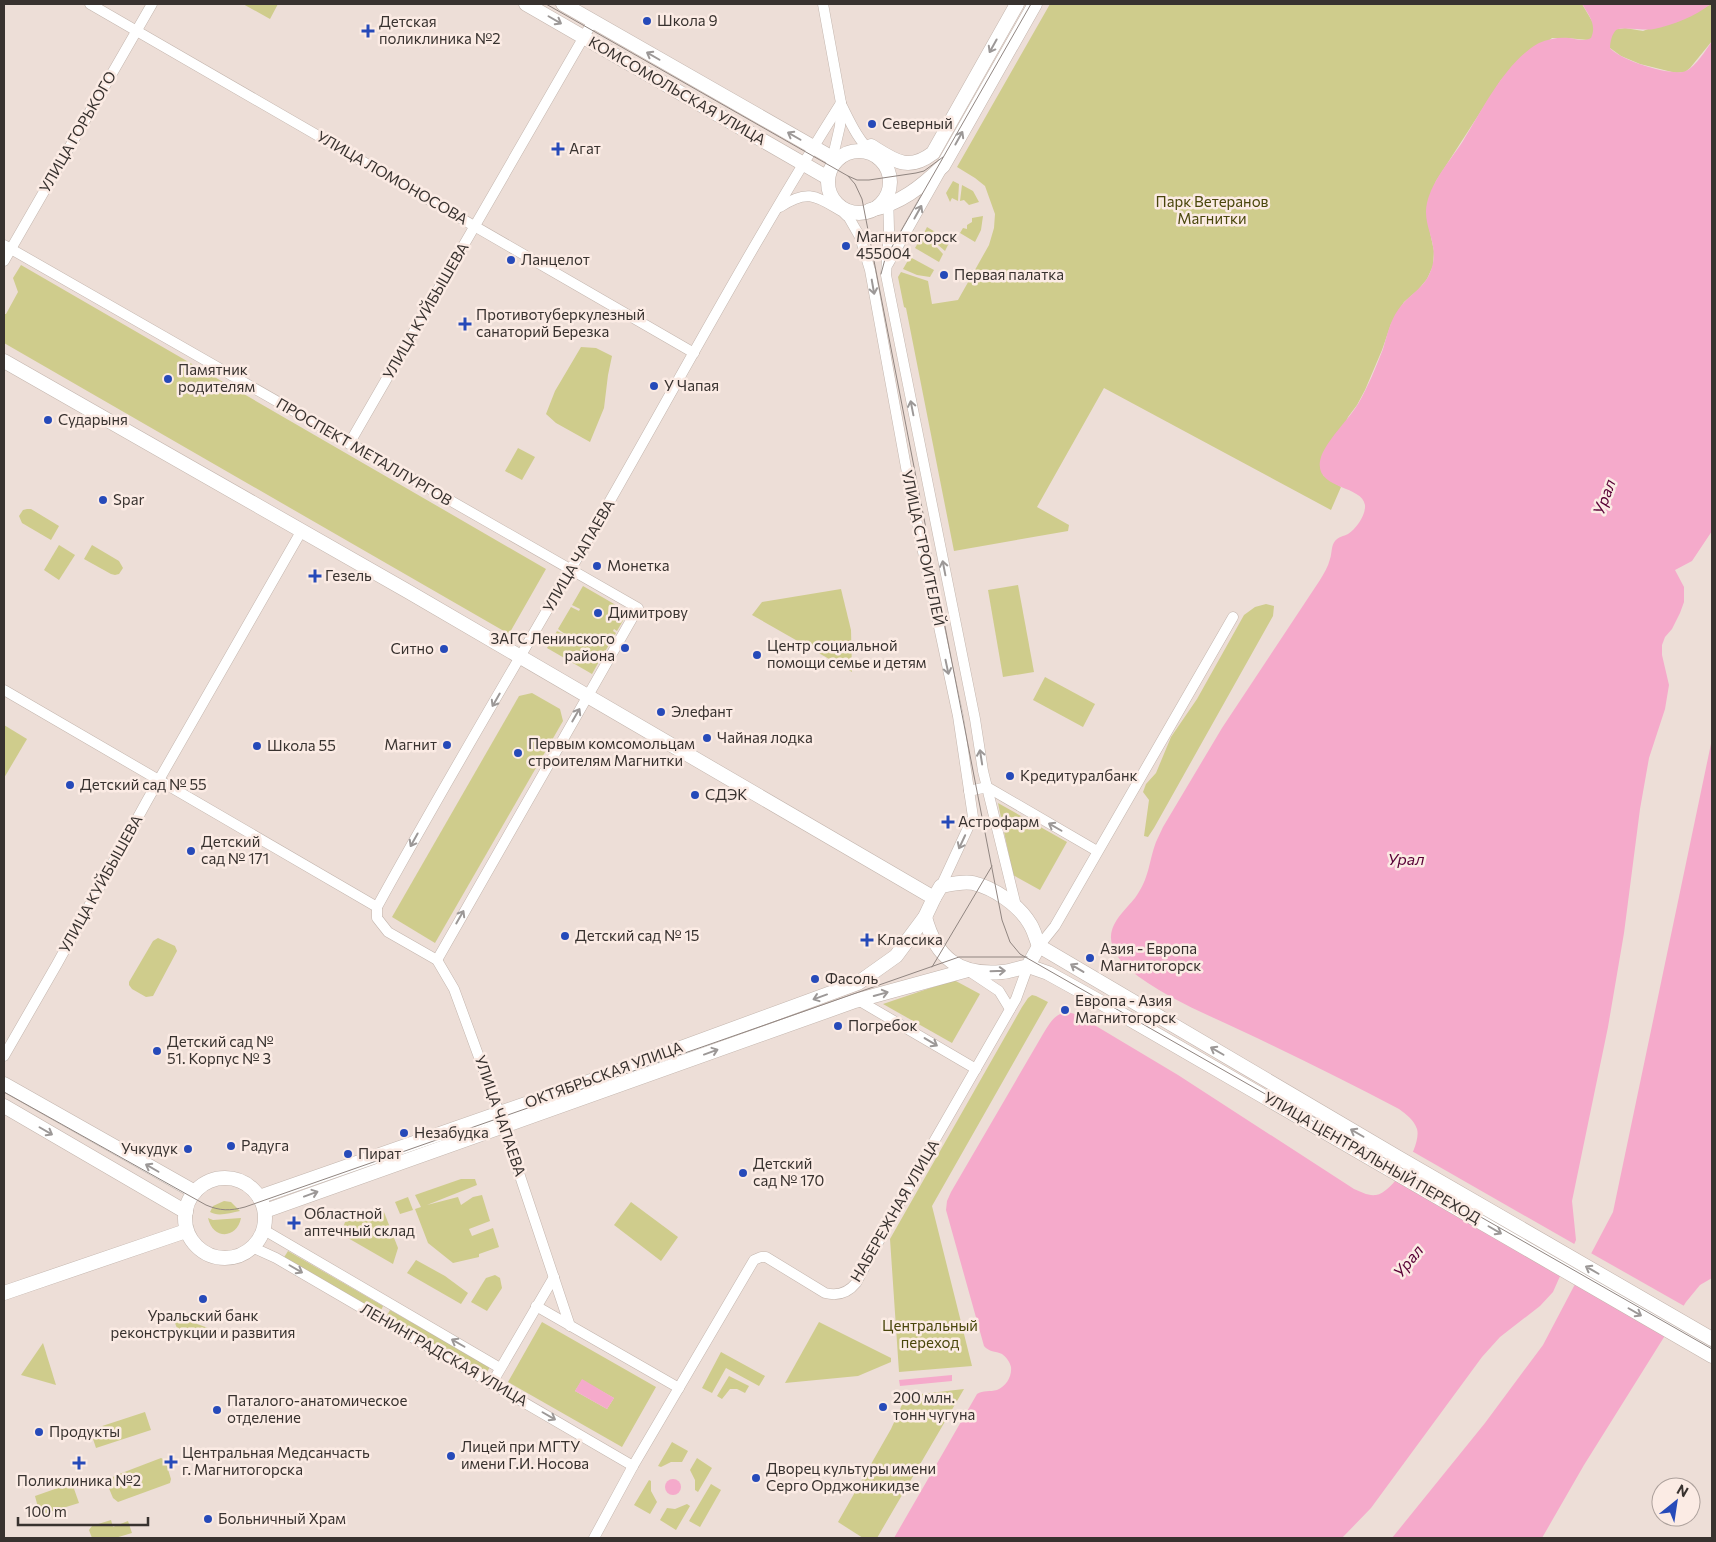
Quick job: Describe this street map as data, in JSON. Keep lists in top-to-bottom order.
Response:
{
  "streets": {
    "main road": ["КОМСОМОЛЬСКАЯ УЛИЦА", "ОКТЯБРЬСКАЯ УЛИЦА", "УЛИЦА ЦЕНТРАЛЬНЫЙ ПЕРЕХОД"],
    "street": [
      "УЛИЦА ГОРЬКОГО",
      "УЛИЦА ЛОМОНОСОВА",
      "УЛИЦА КУЙБЫШЕВА",
      "ПРОСПЕКТ МЕТАЛЛУРГОВ",
      "УЛИЦА СТРОИТЕЛЕЙ",
      "УЛИЦА ЧАПАЕВА",
      "НАБЕРЕЖНАЯ УЛИЦА",
      "ЛЕНИНГРАДСКАЯ УЛИЦА"
    ]
  },
  "crossings": [
    ["КОМСОМОЛЬСКАЯ УЛИЦА", "УЛИЦА КУЙБЫШЕВА"],
    ["КОМСОМОЛЬСКАЯ УЛИЦА", "УЛИЦА СТРОИТЕЛЕЙ"],
    ["КОМСОМОЛЬСКАЯ УЛИЦА", "УЛИЦА ЧАПАЕВА"],
    ["УЛИЦА ГОРЬКОГО", "УЛИЦА ЛОМОНОСОВА"],
    ["УЛИЦА ГОРЬКОГО", "ПРОСПЕКТ МЕТАЛЛУРГОВ"],
    ["УЛИЦА ЛОМОНОСОВА", "УЛИЦА КУЙБЫШЕВА"],
    ["УЛИЦА ЛОМОНОСОВА", "УЛИЦА ЧАПАЕВА"],
    ["УЛИЦА КУЙБЫШЕВА", "ПРОСПЕКТ МЕТАЛЛУРГОВ"],
    ["ПРОСПЕКТ МЕТАЛЛУРГОВ", "УЛИЦА ЧАПАЕВА"],
    ["УЛИЦА СТРОИТЕЛЕЙ", "ОКТЯБРЬСКАЯ УЛИЦА"],
    ["УЛИЦА СТРОИТЕЛЕЙ", "УЛИЦА ЦЕНТРАЛЬНЫЙ ПЕРЕХОД"],
    ["УЛИЦА СТРОИТЕЛЕЙ", "НАБЕРЕЖНАЯ УЛИЦА"],
    ["УЛИЦА ЧАПАЕВА", "ОКТЯБРЬСКАЯ УЛИЦА"],
    ["ОКТЯБРЬСКАЯ УЛИЦА", "УЛИЦА ЦЕНТРАЛЬНЫЙ ПЕРЕХОД"],
    ["ОКТЯБРЬСКАЯ УЛИЦА", "НАБЕРЕЖНАЯ УЛИЦА"],
    ["ОКТЯБРЬСКАЯ УЛИЦА", "ЛЕНИНГРАДСКАЯ УЛИЦА"],
    ["УЛИЦА ЦЕНТРАЛЬНЫЙ ПЕРЕХОД", "НАБЕРЕЖНАЯ УЛИЦА"],
    ["НАБЕРЕЖНАЯ УЛИЦА", "ЛЕНИНГРАДСКАЯ УЛИЦА"]
  ],
  "water": ["Урал"],
  "parks": ["Парк Ветеранов Магнитки", "Центральный переход"],
  "places": {
    "other": [
      "Школа 9",
      "Северный",
      "Магнитогорск 455004",
      "Ланцелот",
      "Первая палатка",
      "Памятник родителям",
      "У Чапая",
      "Сударыня",
      "Spar",
      "Монетка",
      "Димитрову",
      "ЗАГС Ленинского района",
      "Ситно",
      "Центр социальной помощи семье и детям",
      "Элефант",
      "Чайная лодка",
      "Магнит",
      "Школа 55",
      "Первым комсомольцам строителям Магнитки",
      "Кредитуралбанк",
      "Детский сад № 55",
      "СДЭК",
      "Детский сад № 171",
      "Детский сад № 15",
      "Азия - Европа Магнитогорск",
      "Фасоль",
      "Европа - Азия Магнитогорск",
      "Погребок",
      "Детский сад № 51. Корпус № 3",
      "Незабудка",
      "Радуга",
      "Учкудук",
      "Пират",
      "Детский сад № 170",
      "Уральский банк реконструкции и развития",
      "200 млн. тонн чугуна",
      "Паталого-анатомическое отделение",
      "Продукты",
      "Лицей при МГТУ имени Г.И. Носова",
      "Дворец культуры имени Серго Орджоникидзе",
      "Больничный Храм"
    ],
    "health": [
      "Детская поликлиника №2",
      "Агат",
      "Противотуберкулезный санаторий Березка",
      "Гезель",
      "Астрофарм",
      "Классика",
      "Областной аптечный склад",
      "Центральная Медсанчасть г. Магнитогорска",
      "Поликлиника №2"
    ]
  },
  "scale_bar": "100 m",
  "north": "top right"
}
